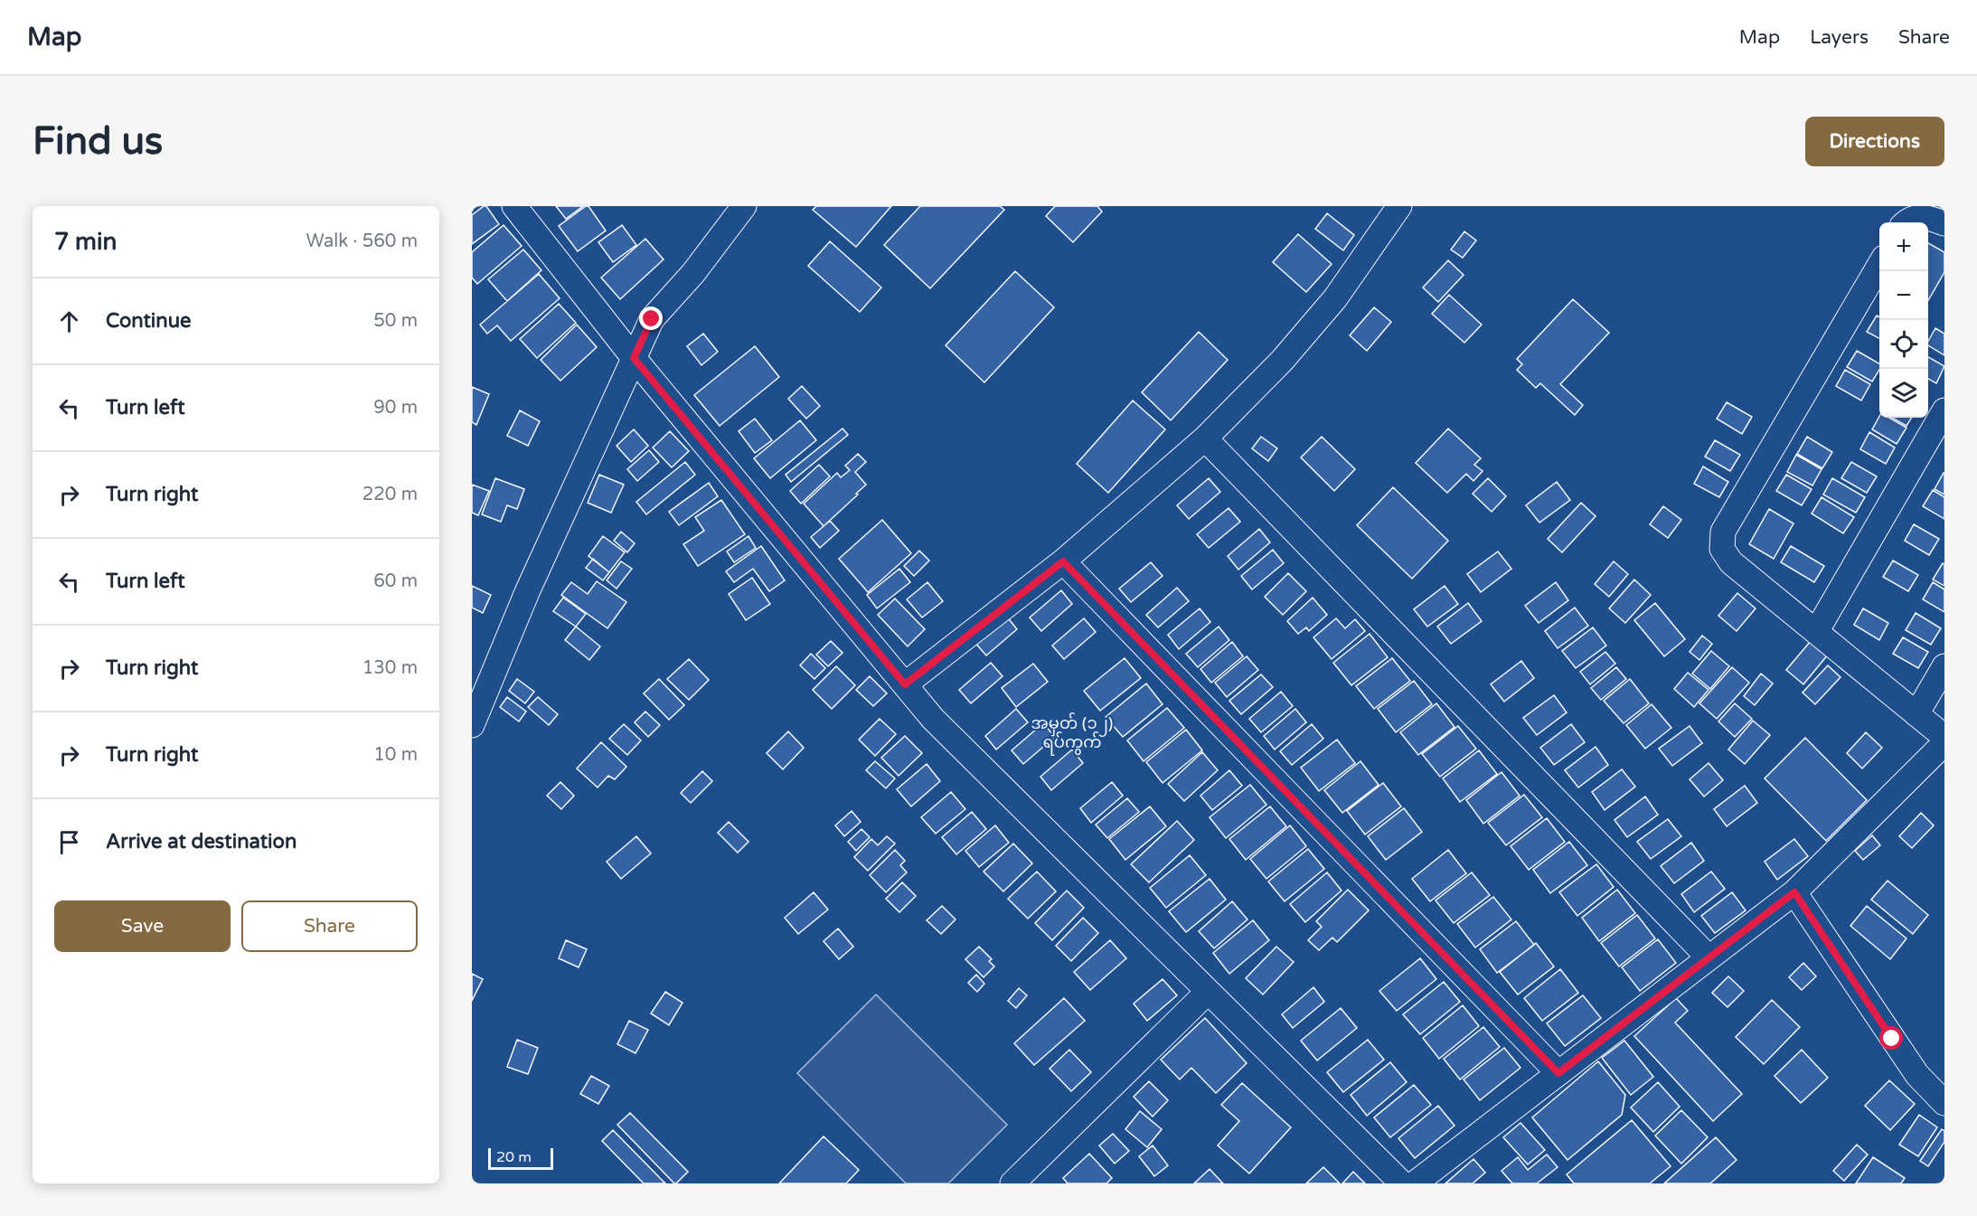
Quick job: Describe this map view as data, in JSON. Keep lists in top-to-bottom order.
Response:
{
  "districts": ["အမှတ် (၁၂) ရပ်ကွက်"],
  "scale_bar": "20 m",
  "page": {
    "header": "Map",
    "nav": ["Map", "Layers", "Share"],
    "buttons": [
      "Directions",
      ["Save", "Share"]
    ],
    "title": "Find us",
    "heading": ["7 min", "Walk · 560 m"],
    "map_buttons": ["+", "−"],
    "list": [
      ["Continue", "50 m"],
      ["Turn left", "90 m"],
      ["Turn right", "220 m"],
      ["Turn left", "60 m"],
      ["Turn right", "130 m"],
      ["Turn right", "10 m"],
      "Arrive at destination"
    ],
    "scale": "20 m"
  }
}
